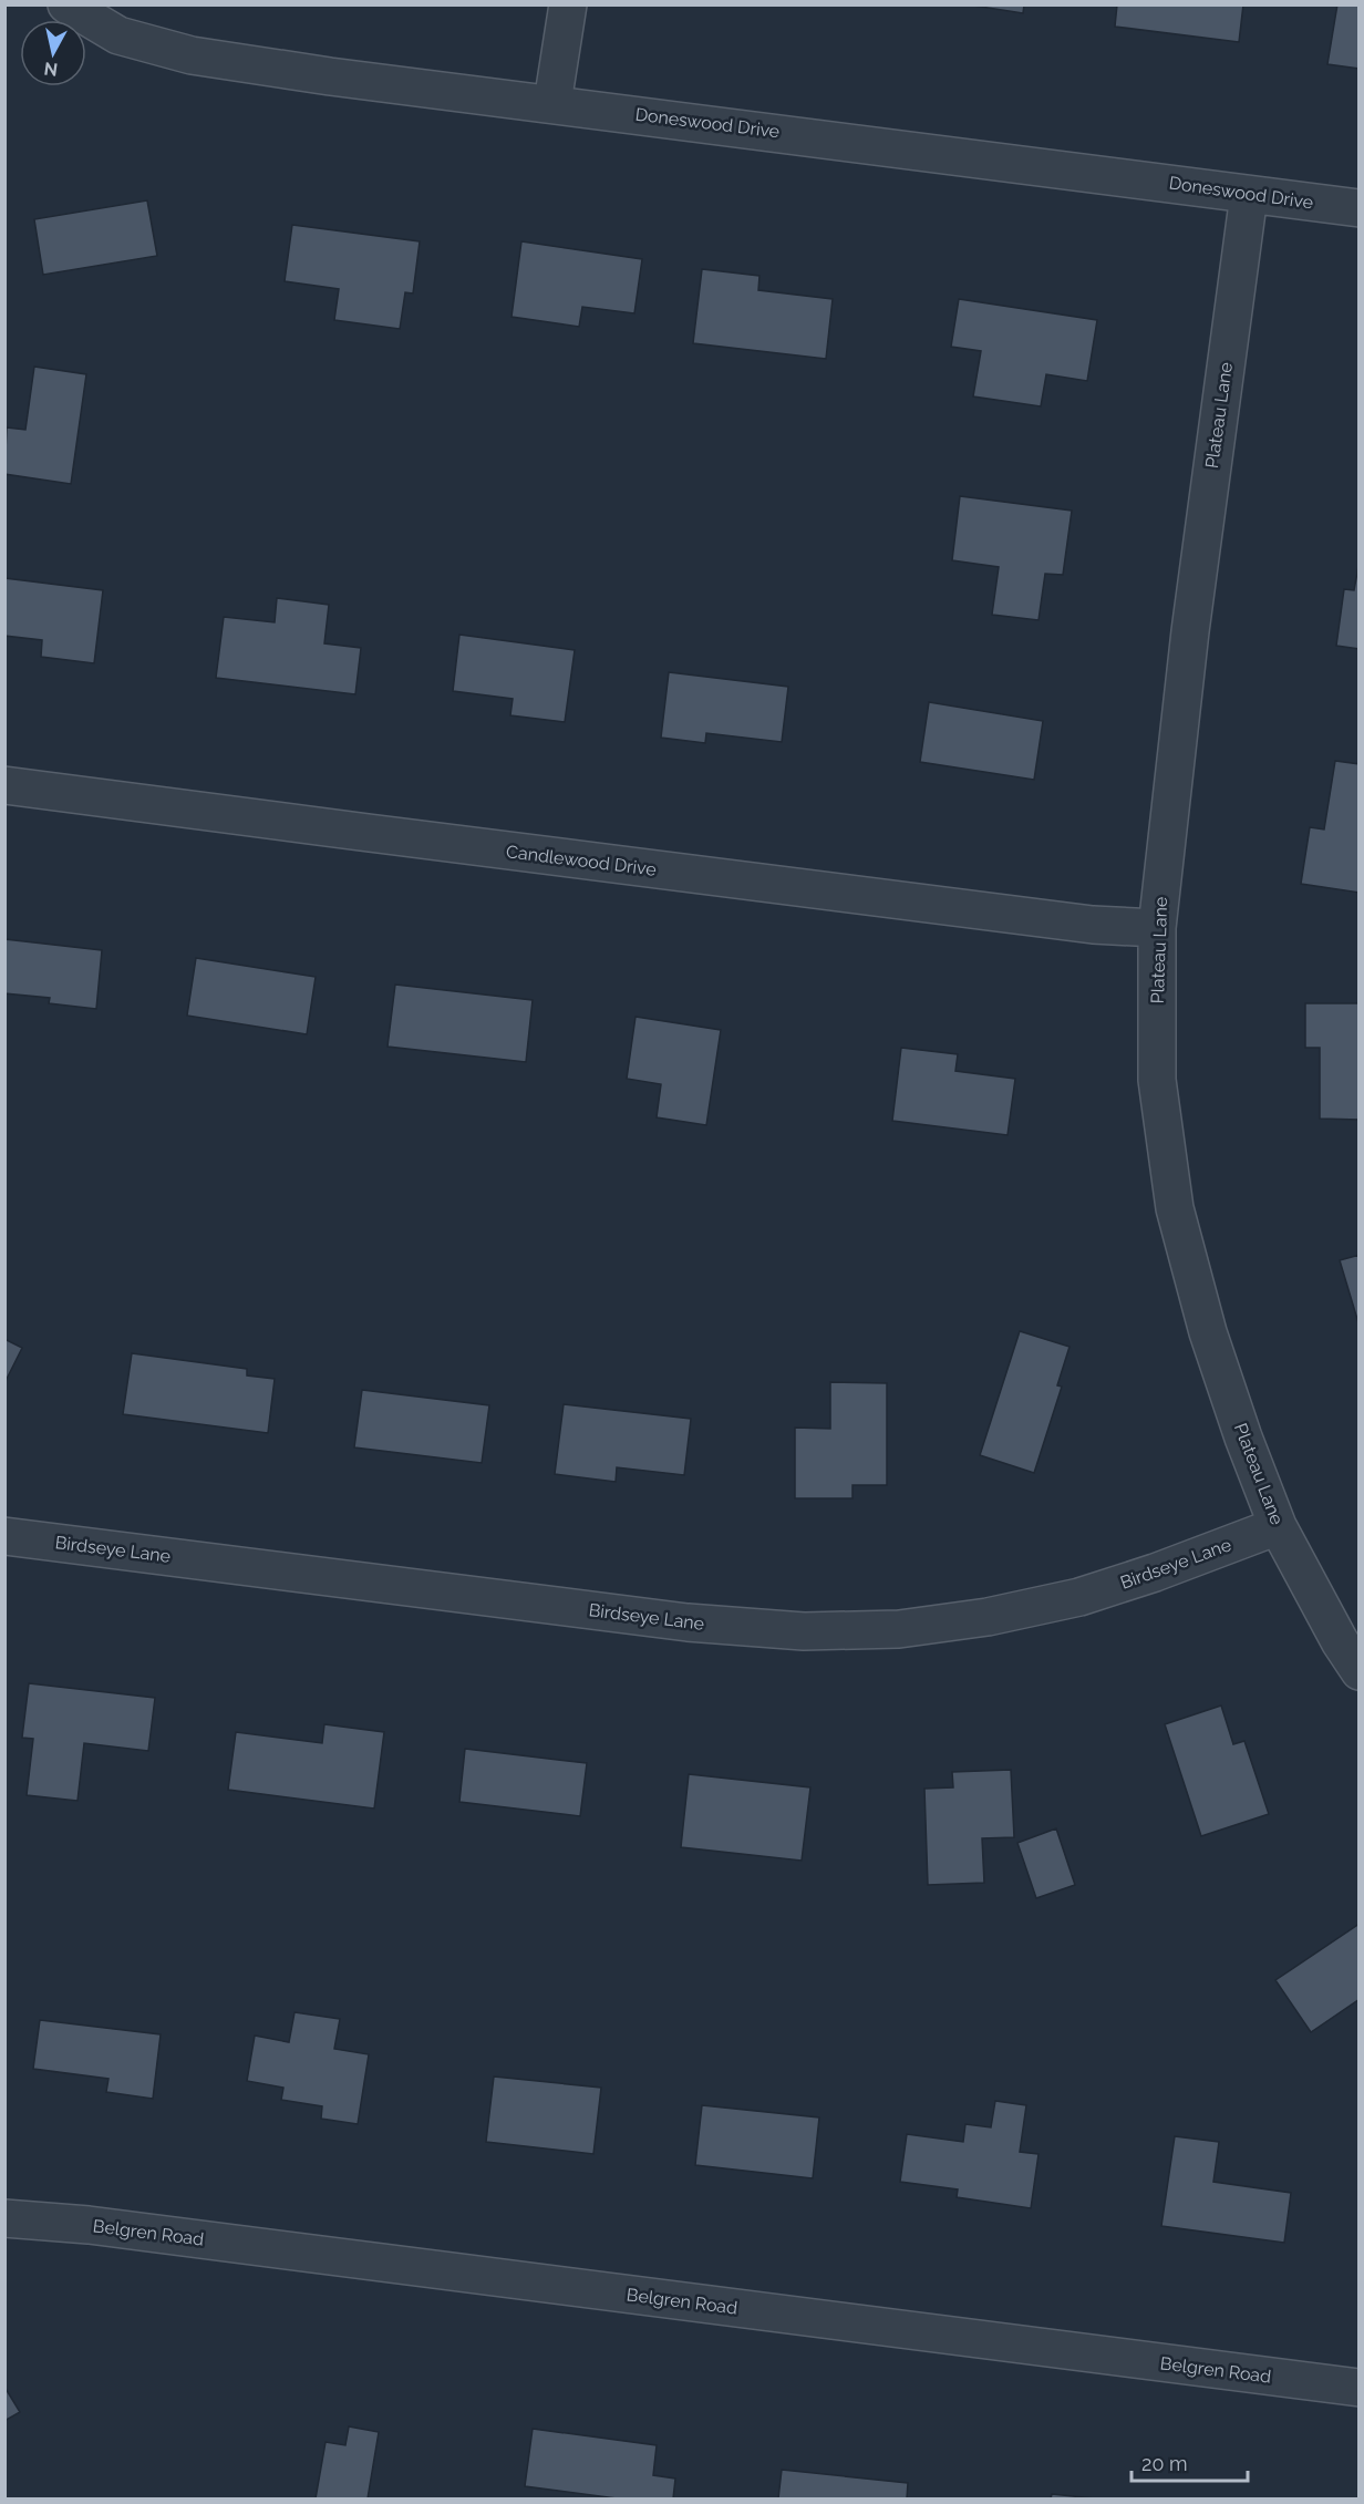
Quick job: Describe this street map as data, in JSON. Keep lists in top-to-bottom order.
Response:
{
  "streets": {
    "street": [
      "Doneswood Drive",
      "Plateau Lane",
      "Candlewood Drive",
      "Birdseye Lane",
      "Belgren Road"
    ]
  },
  "crossings": [
    ["Doneswood Drive", "Plateau Lane"],
    ["Plateau Lane", "Candlewood Drive"],
    ["Plateau Lane", "Birdseye Lane"]
  ],
  "scale_bar": "20 m",
  "north": "bottom"
}
